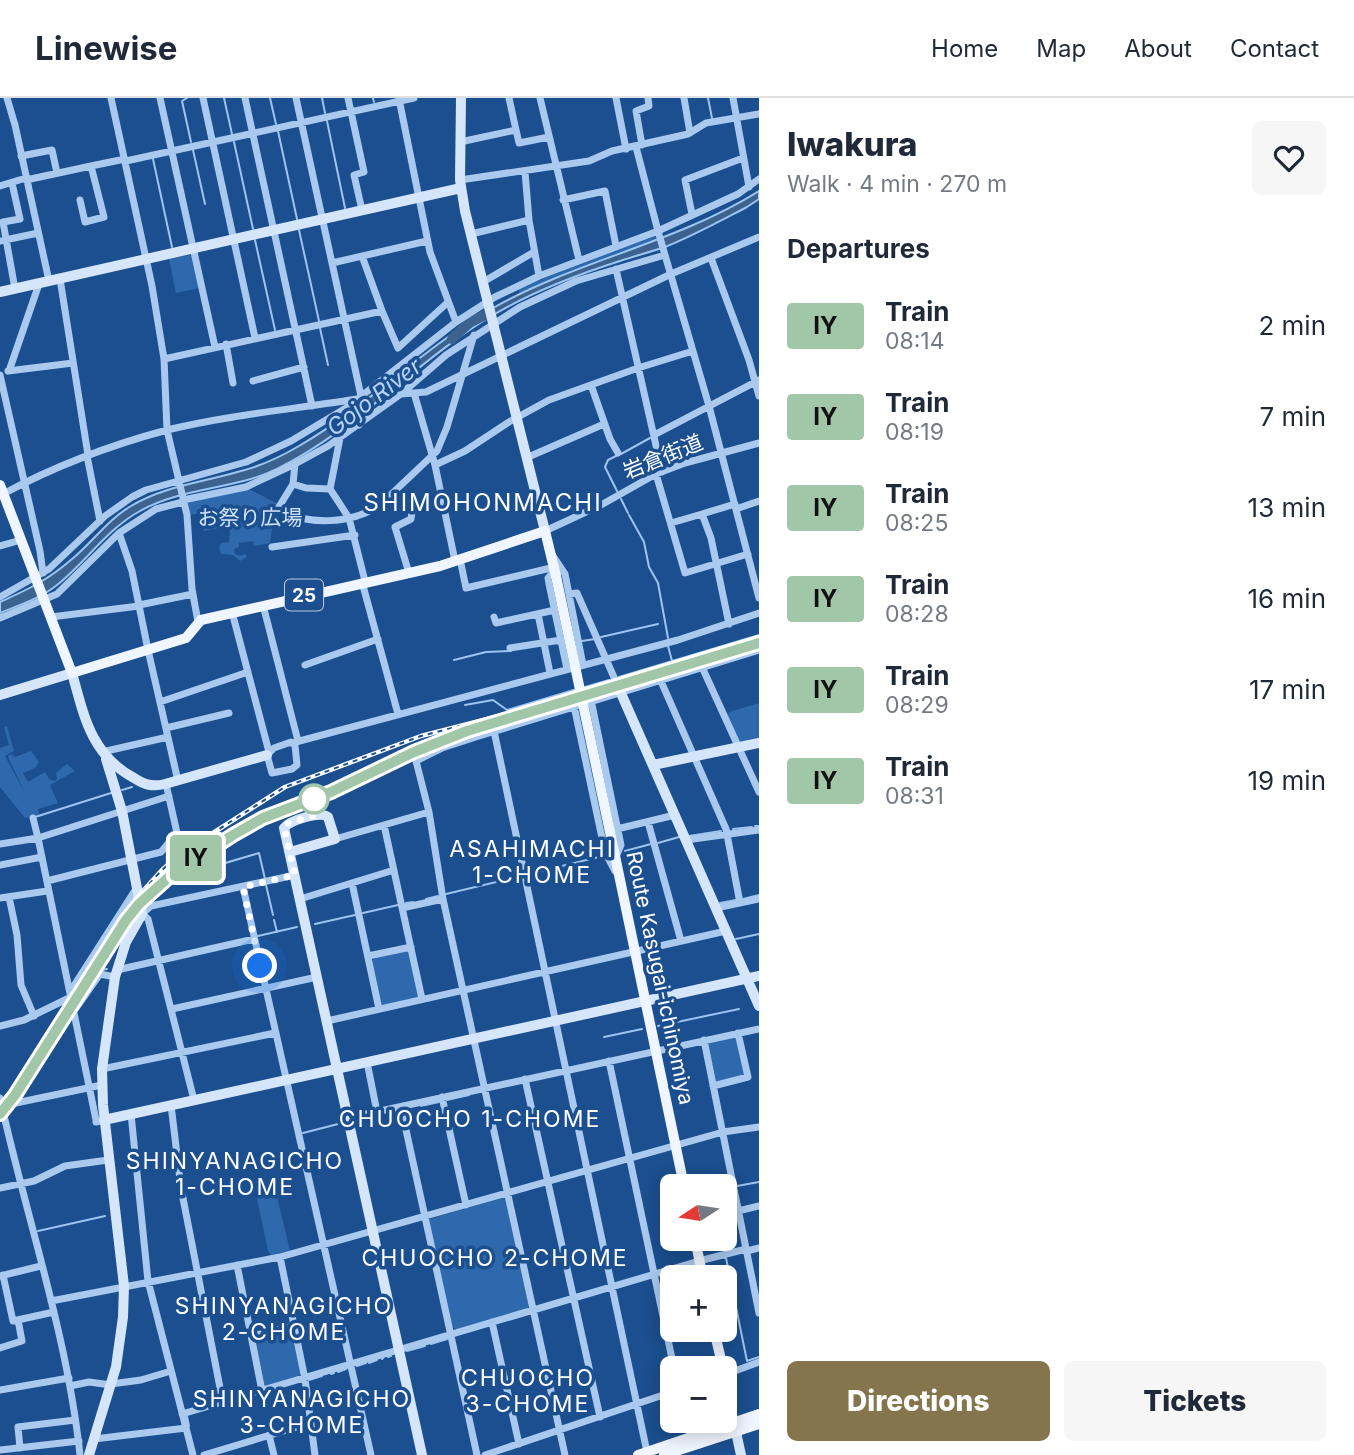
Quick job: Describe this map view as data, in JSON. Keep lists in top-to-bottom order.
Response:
{
  "streets": {
    "main road": ["25", "Route Kasugai-ichinomiya"],
    "street": ["岩倉街道"]
  },
  "crossings": [
    ["岩倉街道", "25"],
    ["岩倉街道", "Route Kasugai-ichinomiya"],
    ["25", "Route Kasugai-ichinomiya"]
  ],
  "districts": [
    "SHIMOHONMACHI",
    "ASAHIMACHI 1-CHOME",
    "CHUOCHO 1-CHOME",
    "SHINYANAGICHO 1-CHOME",
    "CHUOCHO 2-CHOME",
    "SHINYANAGICHO 2-CHOME",
    "CHUOCHO 3-CHOME",
    "SHINYANAGICHO 3-CHOME"
  ],
  "water": ["Gojo River"],
  "parks": ["お祭り広場"],
  "north": "left",
  "page": {
    "header": "Linewise",
    "nav": [
      "Home",
      "Map",
      "About",
      "Contact"
    ],
    "on_map": "IY",
    "heading": [
      ["Iwakura", "Walk · 4 min · 270 m"],
      "Departures"
    ],
    "list": [
      {
        "mark": "IY",
        "name": "Train",
        "note": "08:14",
        "value": "2 min"
      },
      {
        "mark": "IY",
        "name": "Train",
        "note": "08:19",
        "value": "7 min"
      },
      {
        "mark": "IY",
        "name": "Train",
        "note": "08:25",
        "value": "13 min"
      },
      {
        "mark": "IY",
        "name": "Train",
        "note": "08:28",
        "value": "16 min"
      },
      {
        "mark": "IY",
        "name": "Train",
        "note": "08:29",
        "value": "17 min"
      },
      {
        "mark": "IY",
        "name": "Train",
        "note": "08:31",
        "value": "19 min"
      }
    ],
    "map_buttons": ["+", "−"],
    "buttons": ["Directions", "Tickets"]
  }
}
